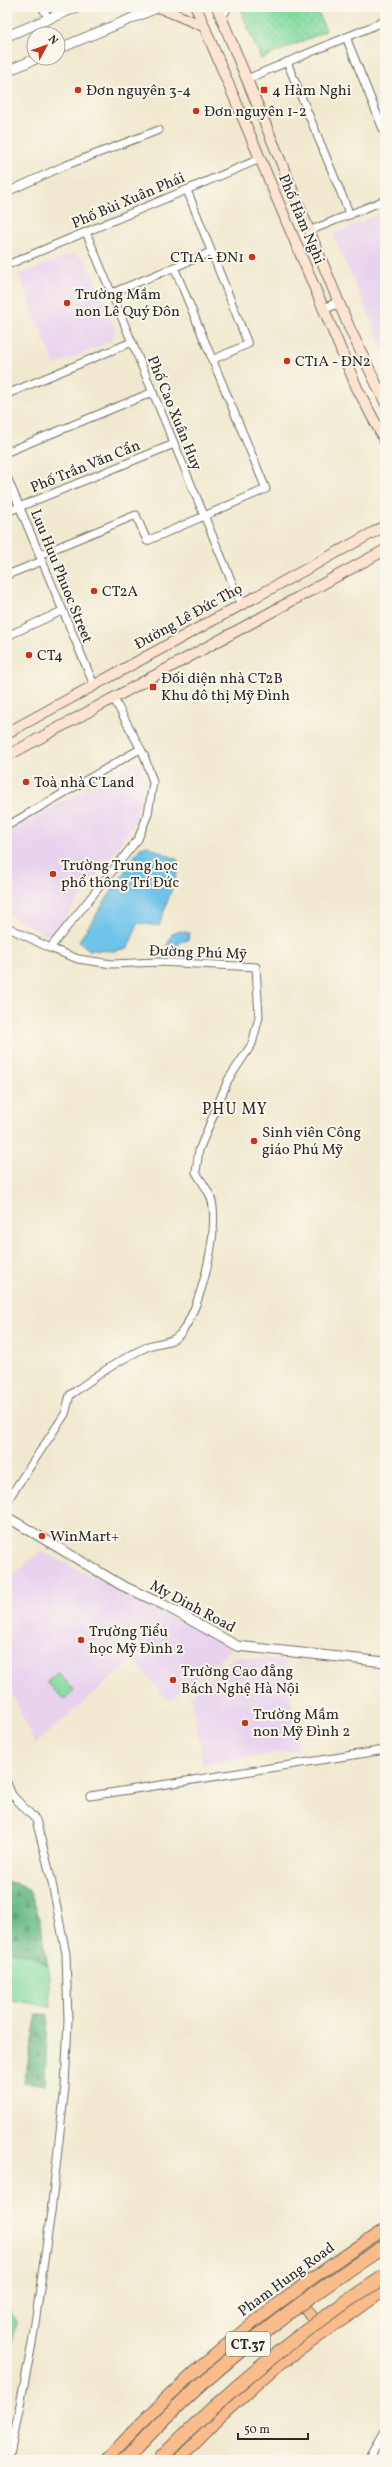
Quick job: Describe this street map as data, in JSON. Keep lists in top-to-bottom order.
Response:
{
  "streets": {
    "highway": ["CT.37"],
    "main road": ["Phố Hàm Nghi", "Đường Lê Đức Thọ", "Pham Hung Road"],
    "street": [
      "Phố Bùi Xuân Phái",
      "Phố Cao Xuân Huy",
      "Phố Trần Văn Cẩn",
      "Luu Huu Phuoc Street",
      "Đường Phú Mỹ",
      "My Dinh Road"
    ]
  },
  "crossings": [
    ["Phố Bùi Xuân Phái", "Phố Hàm Nghi"],
    ["Phố Bùi Xuân Phái", "Phố Cao Xuân Huy"],
    ["Phố Cao Xuân Huy", "Phố Trần Văn Cẩn"],
    ["Phố Cao Xuân Huy", "Đường Lê Đức Thọ"],
    ["Phố Trần Văn Cẩn", "Luu Huu Phuoc Street"],
    ["Luu Huu Phuoc Street", "Đường Lê Đức Thọ"]
  ],
  "districts": ["PHU MY"],
  "places": {
    "other": [
      "Đơn nguyên 3-4",
      "Đơn nguyên 1-2",
      "CT1A - ĐN1",
      "Trường Mầm non Lê Quý Đôn",
      "CT1A - ĐN2",
      "CT2A",
      "CT4",
      "Toà nhà C'Land",
      "Trường Trung học phổ thông Trí Đức",
      "Sinh viên Công giáo Phú Mỹ",
      "WinMart+",
      "Trường Tiểu học Mỹ Đình 2",
      "Trường Cao đẳng Bách Nghệ Hà Nội",
      "Trường Mầm non Mỹ Đình 2"
    ],
    "transit": ["4 Hàm Nghi", "Đối diện nhà CT2B Khu đô thị Mỹ Đình"]
  },
  "scale_bar": "50 m",
  "north": "top right"
}
